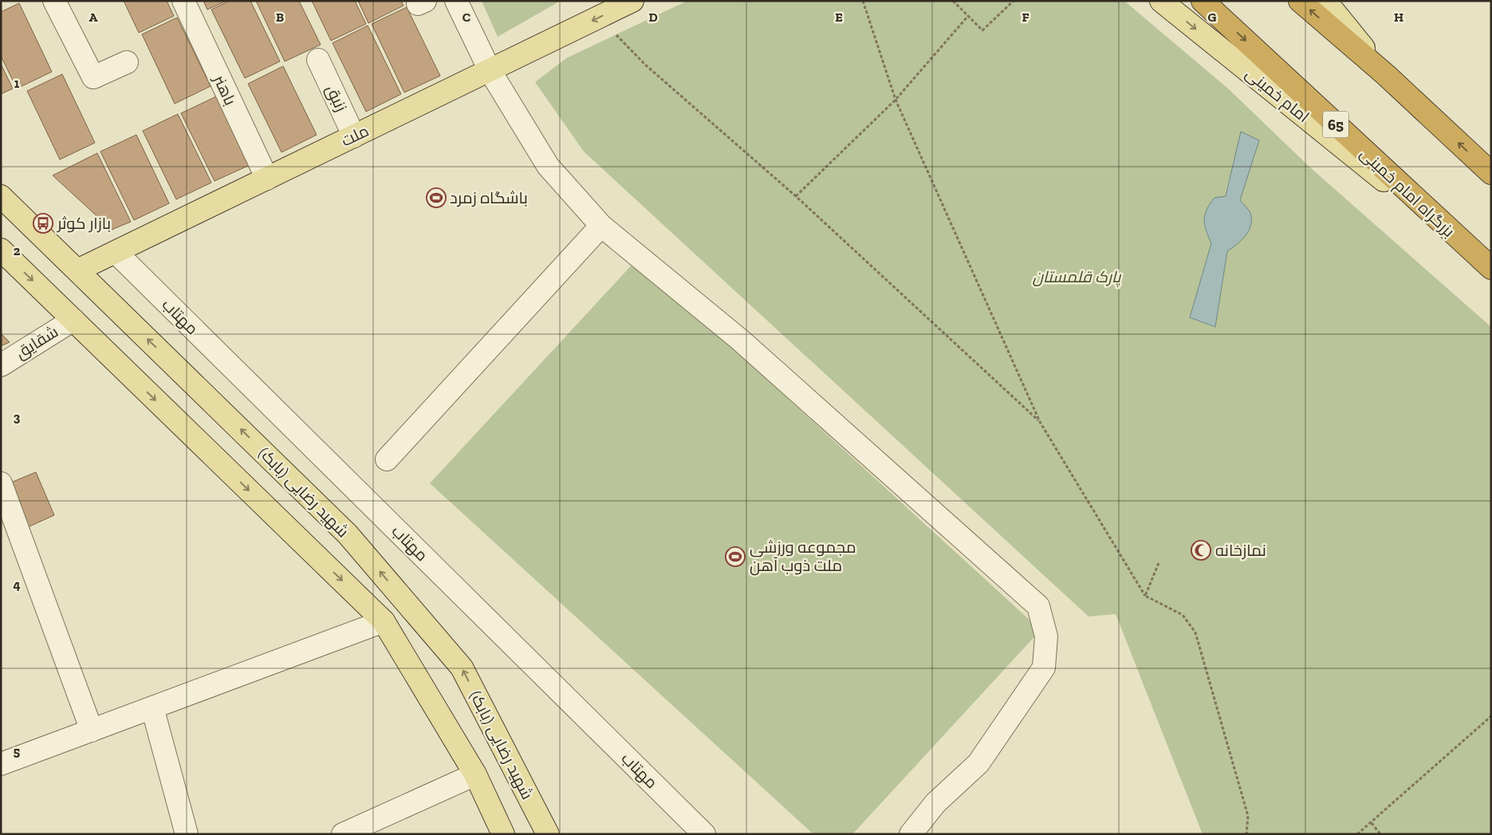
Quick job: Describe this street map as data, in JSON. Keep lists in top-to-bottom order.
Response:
{
  "streets": {
    "highway": ["65", "بزرگراه امام خمینی"],
    "main road": ["امام خمینی", "ملت", "شهید رضایی (بابک)"],
    "street": [
      "باهنر",
      "زنبق",
      "مهتاب",
      "شقایق"
    ]
  },
  "crossings": [
    ["باهنر", "ملت"],
    ["امام خمینی", "بزرگراه امام خمینی"],
    ["زنبق", "ملت"],
    ["ملت", "مهتاب"],
    ["ملت", "شهید رضایی (بابک)"]
  ],
  "one_way": ["امام خمینی"],
  "parks": ["پارک قلمستان"],
  "places": {
    "sports": ["باشگاه زمرد", "مجموعه ورزشی ملت ذوب آهن"],
    "bus stop": ["بازار کوثر"],
    "mosque": ["نمازخانه"]
  },
  "grid": {
    "columns": [
      "A",
      "B",
      "C",
      "D",
      "E",
      "F",
      "G",
      "H"
    ],
    "rows": [
      "1",
      "2",
      "3",
      "4",
      "5"
    ]
  }
}
